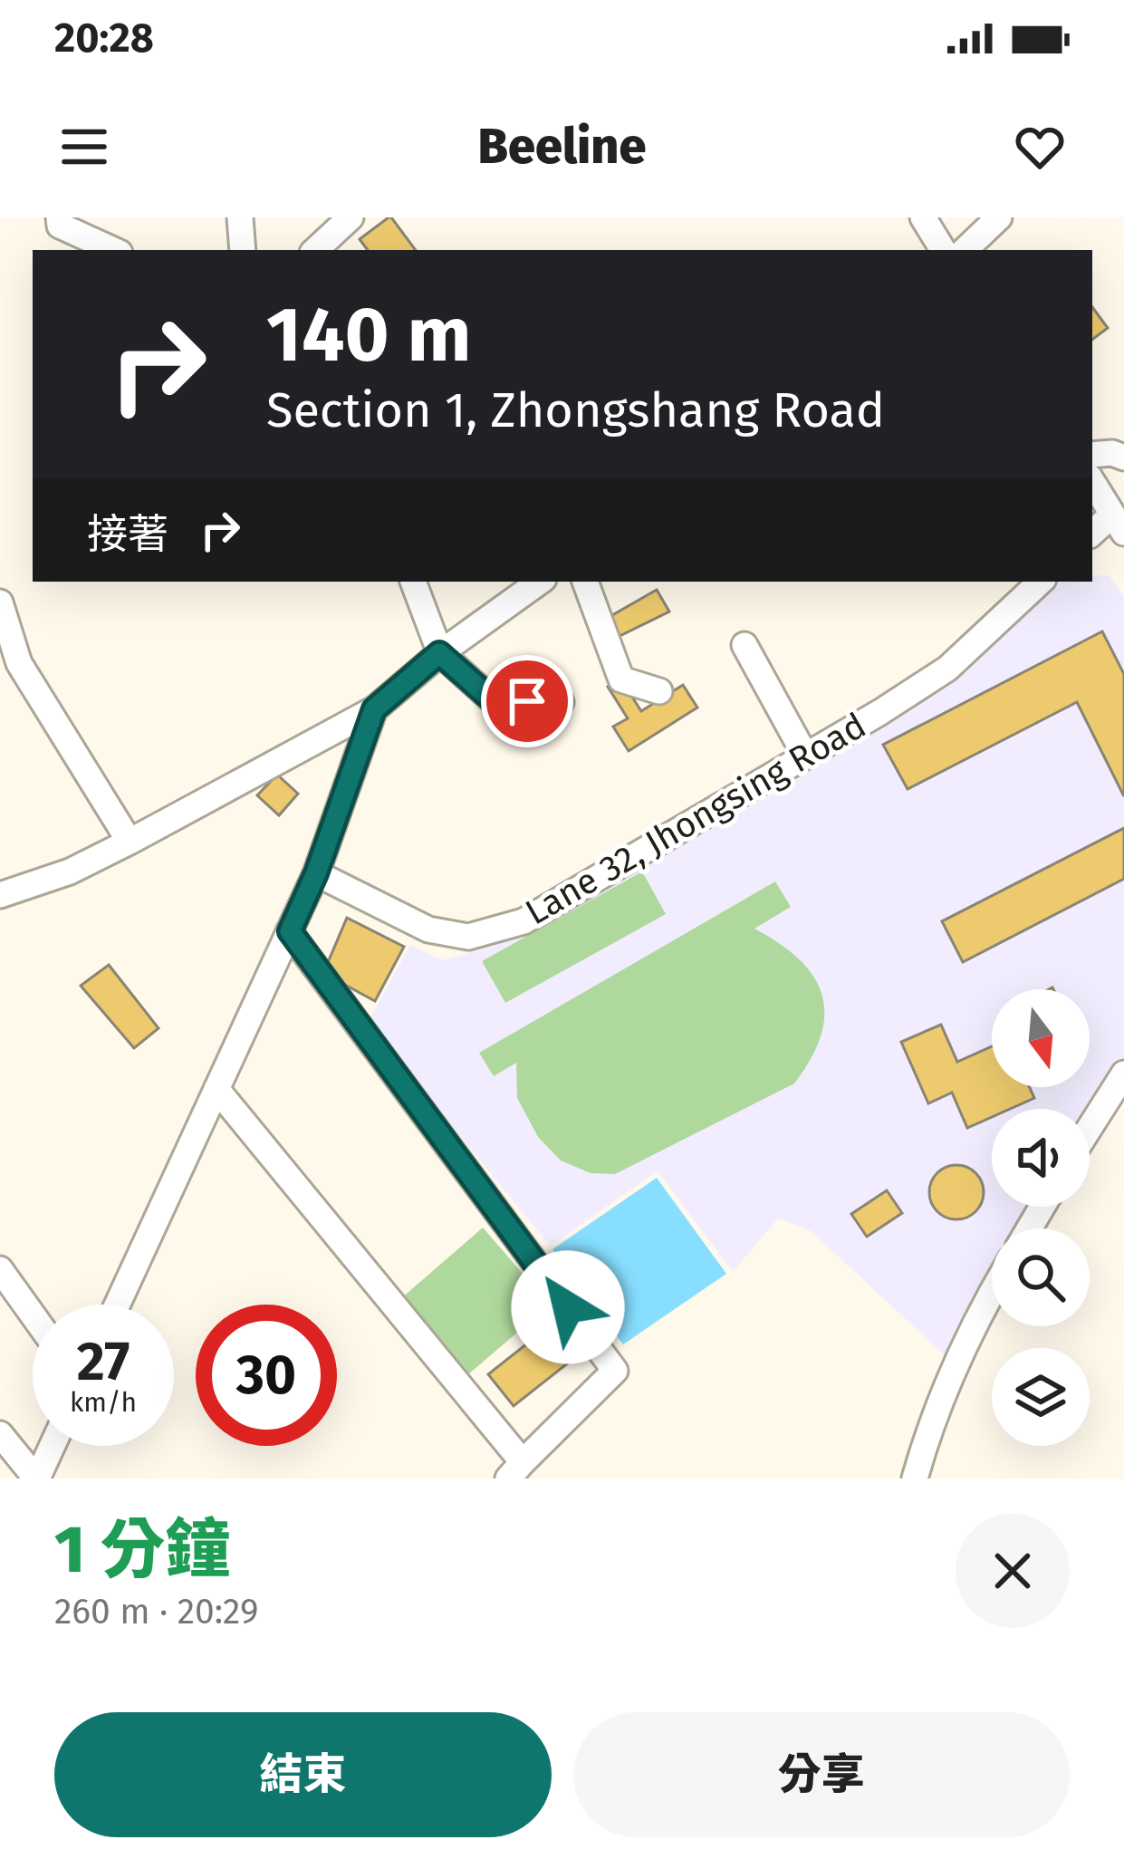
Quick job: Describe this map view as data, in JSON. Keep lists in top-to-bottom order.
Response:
{
  "streets": {
    "street": ["Lane 32, Jhongsing Road"]
  },
  "north": "bottom",
  "page": {
    "status": "20:28",
    "header": "Beeline",
    "turn": ["140 m", "Section 1, Zhongshang Road"],
    "then": "接著",
    "speed": "27 km/h",
    "limit": "30",
    "heading": ["1 分鐘", "260 m · 20:29"],
    "buttons": ["結束", "分享"]
  }
}
